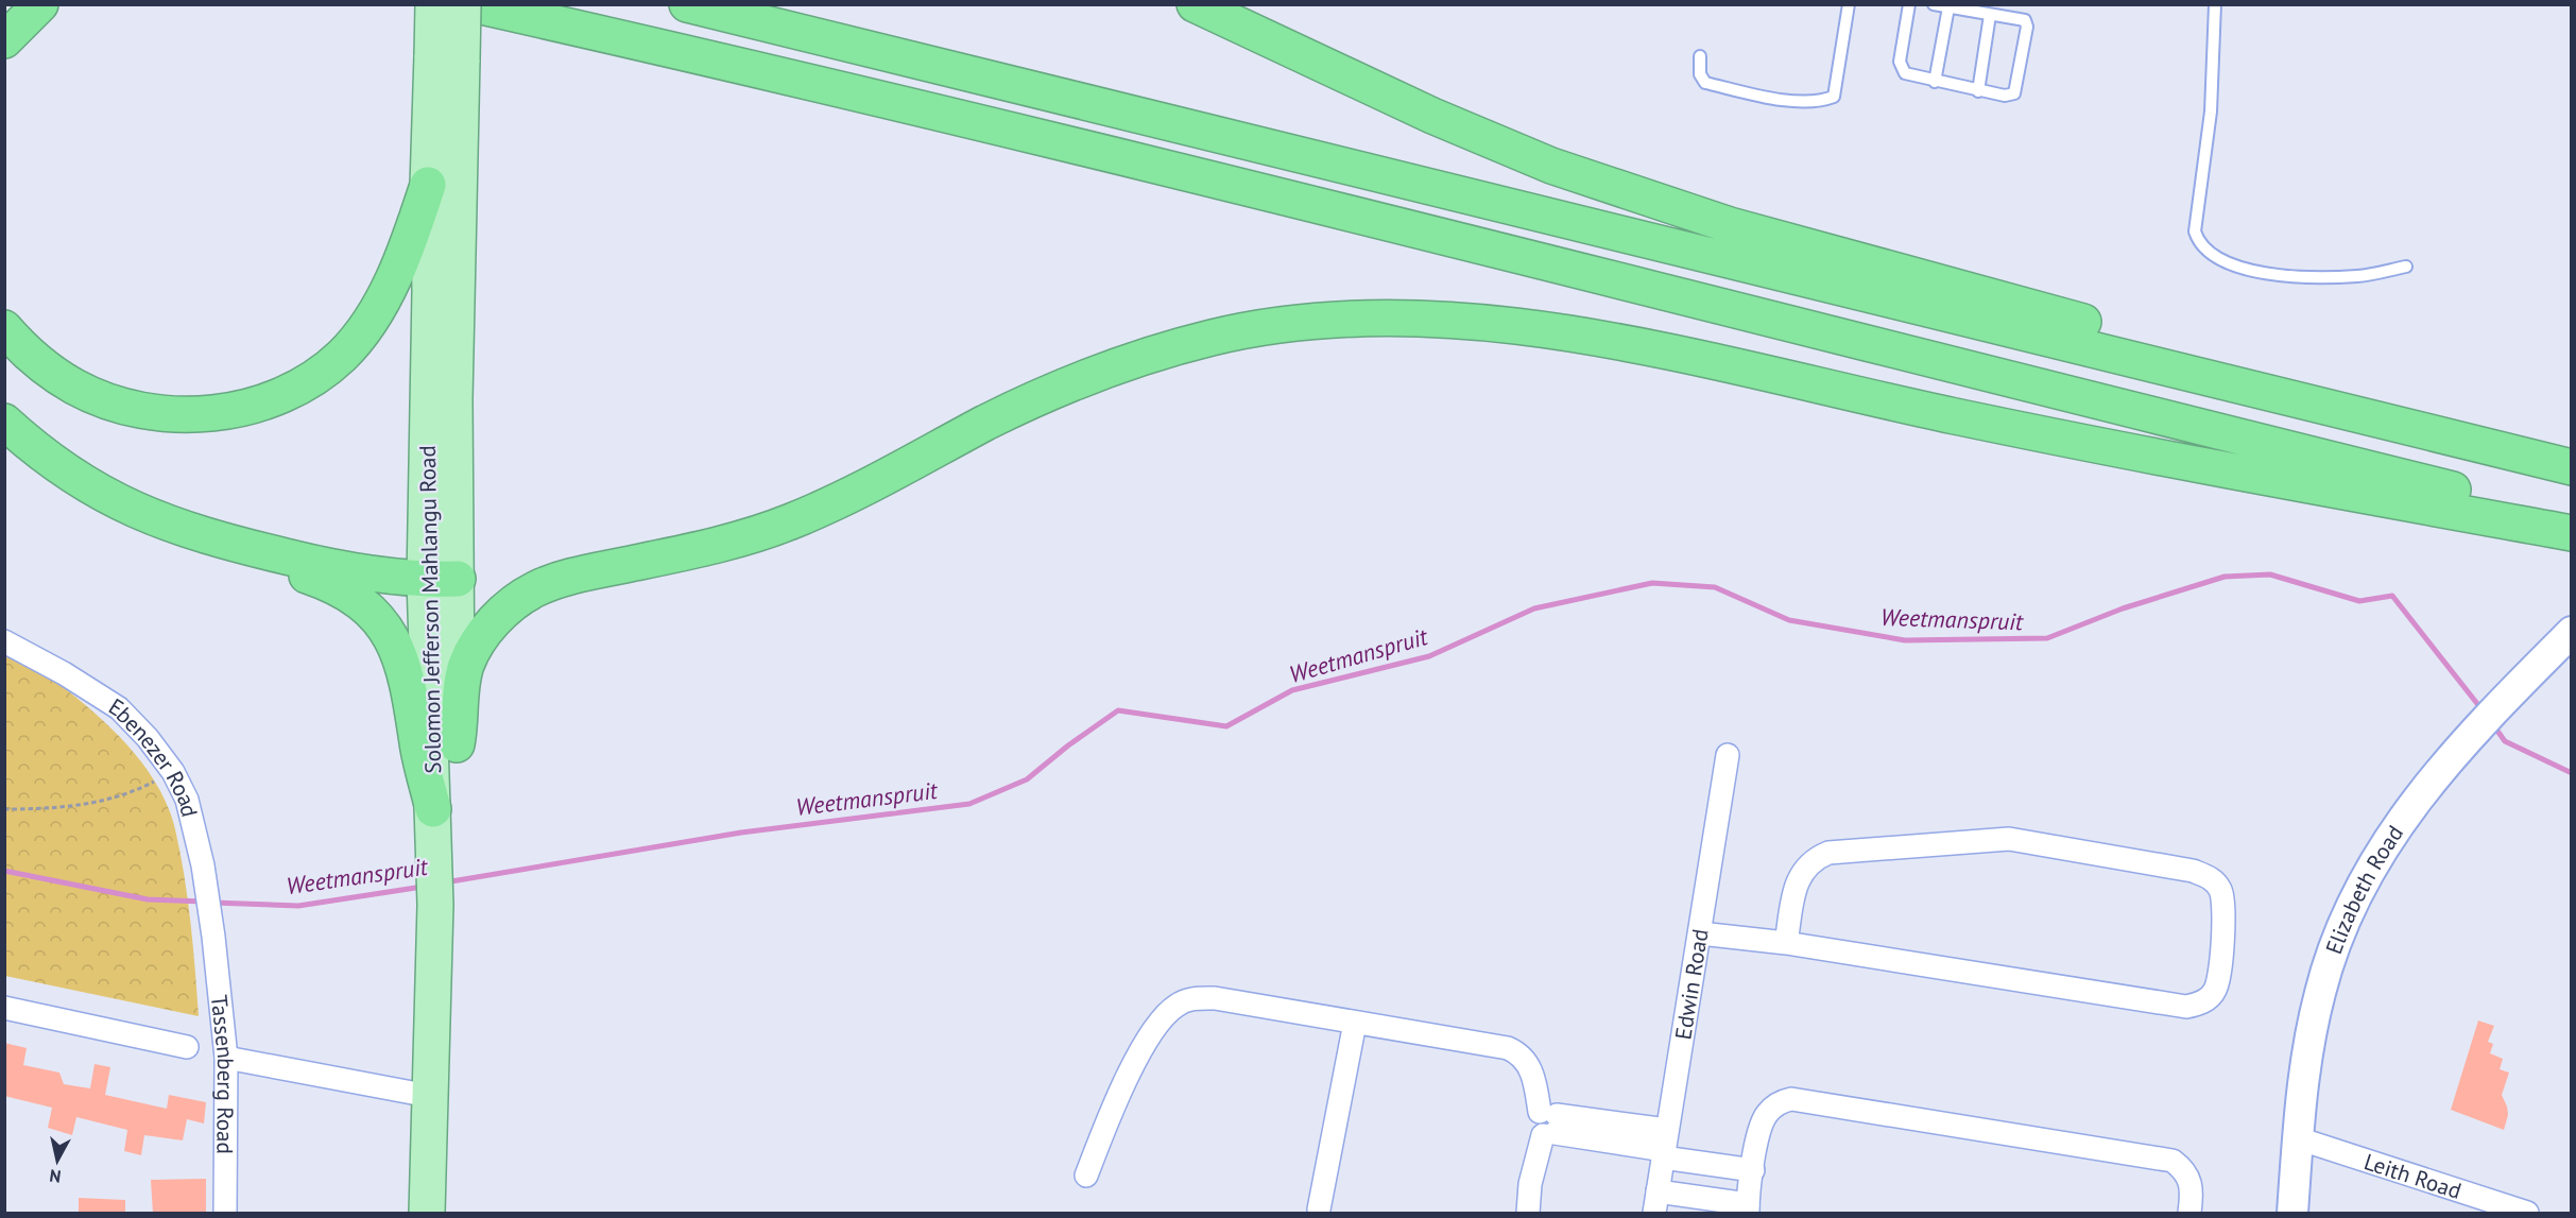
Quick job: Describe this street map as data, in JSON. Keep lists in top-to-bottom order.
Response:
{
  "streets": {
    "main road": ["Solomon Jefferson Mahlangu Road"],
    "street": [
      "Ebenezer Road",
      "Elizabeth Road",
      "Edwin Road",
      "Tassenberg Road",
      "Leith Road"
    ]
  },
  "crossings": [
    ["Ebenezer Road", "Tassenberg Road"],
    ["Elizabeth Road", "Leith Road"]
  ],
  "water": ["Weetmanspruit"],
  "north": "bottom"
}
